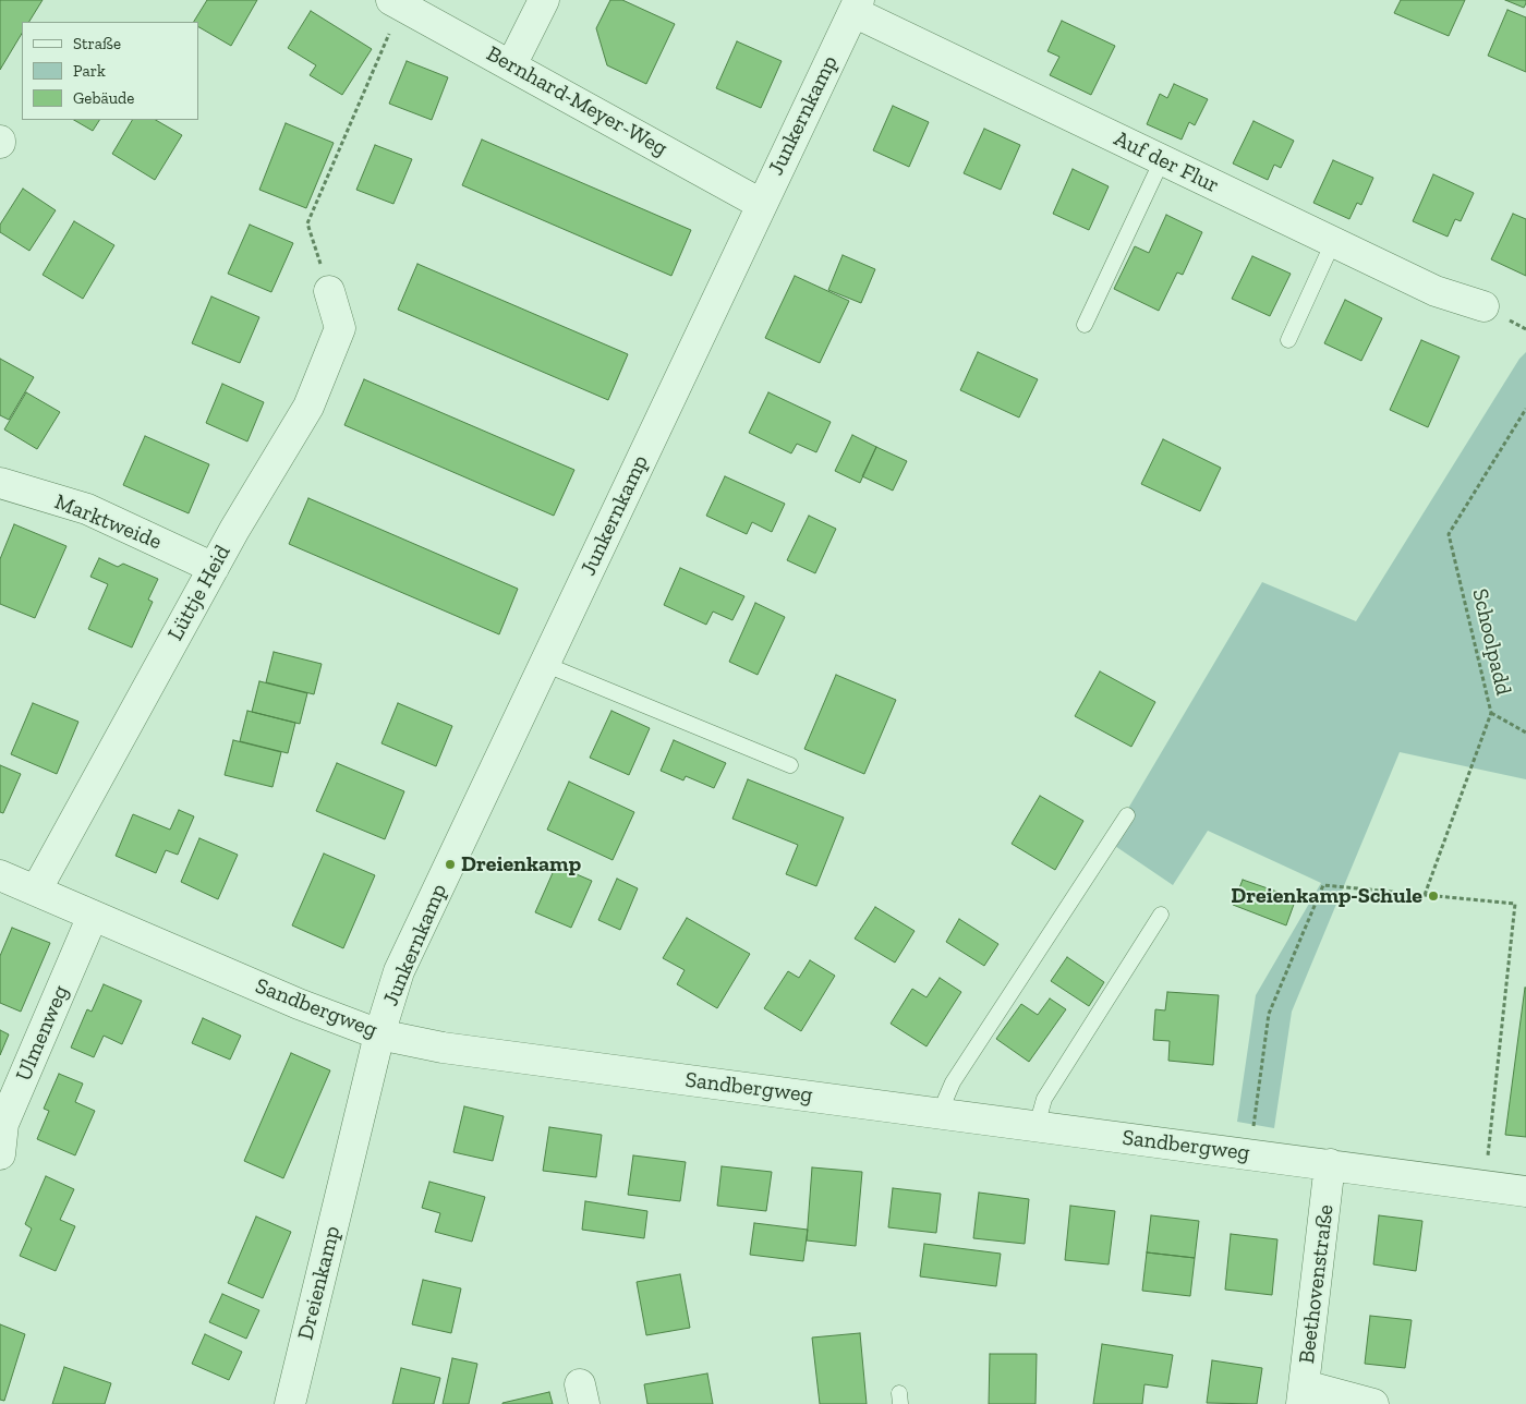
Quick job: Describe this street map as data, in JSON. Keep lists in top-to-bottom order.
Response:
{
  "streets": {
    "street": [
      "Bernhard-Meyer-Weg",
      "Junkernkamp",
      "Auf der Flur",
      "Marktweide",
      "Lüttje Heid",
      "Sandbergweg",
      "Ulmenweg",
      "Dreienkamp",
      "Beethovenstraße"
    ],
    "path": ["Schoolpadd"]
  },
  "crossings": [
    ["Bernhard-Meyer-Weg", "Junkernkamp"],
    ["Junkernkamp", "Auf der Flur"],
    ["Junkernkamp", "Sandbergweg"],
    ["Junkernkamp", "Dreienkamp"],
    ["Marktweide", "Lüttje Heid"],
    ["Lüttje Heid", "Sandbergweg"],
    ["Sandbergweg", "Ulmenweg"],
    ["Sandbergweg", "Dreienkamp"],
    ["Sandbergweg", "Beethovenstraße"]
  ],
  "places": ["Dreienkamp", "Dreienkamp-Schule"],
  "legend": ["Straße", "Park", "Gebäude"]
}
